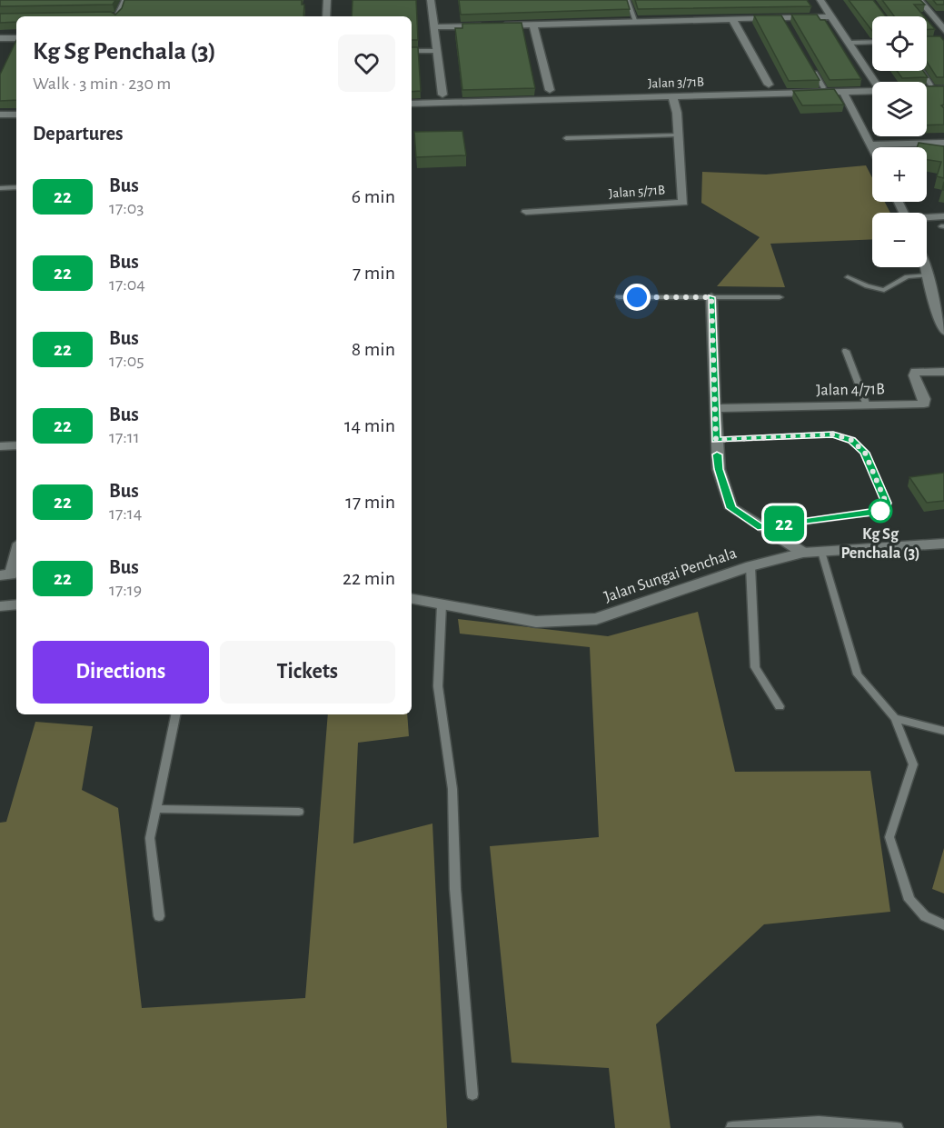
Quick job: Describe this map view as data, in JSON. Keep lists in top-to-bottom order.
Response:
{
  "streets": {
    "street": [
      "Jalan 3/71B",
      "Jalan 5/71B",
      "Jalan 4/71B",
      "Jalan Sungai Penchala"
    ]
  },
  "crossings": [
    ["Jalan 3/71B", "Jalan 5/71B"]
  ],
  "places": ["Kg Sg Penchala (3)"],
  "lines": ["bus line 22"],
  "page": {
    "on_map": "22",
    "map_buttons": ["+", "−"],
    "heading": [
      ["Kg Sg Penchala (3)", "Walk · 3 min · 230 m"],
      "Departures"
    ],
    "list": [
      {
        "mark": "22",
        "name": "Bus",
        "note": "17:03",
        "value": "6 min"
      },
      {
        "mark": "22",
        "name": "Bus",
        "note": "17:04",
        "value": "7 min"
      },
      {
        "mark": "22",
        "name": "Bus",
        "note": "17:05",
        "value": "8 min"
      },
      {
        "mark": "22",
        "name": "Bus",
        "note": "17:11",
        "value": "14 min"
      },
      {
        "mark": "22",
        "name": "Bus",
        "note": "17:14",
        "value": "17 min"
      },
      {
        "mark": "22",
        "name": "Bus",
        "note": "17:19",
        "value": "22 min"
      }
    ],
    "buttons": ["Directions", "Tickets"]
  }
}
